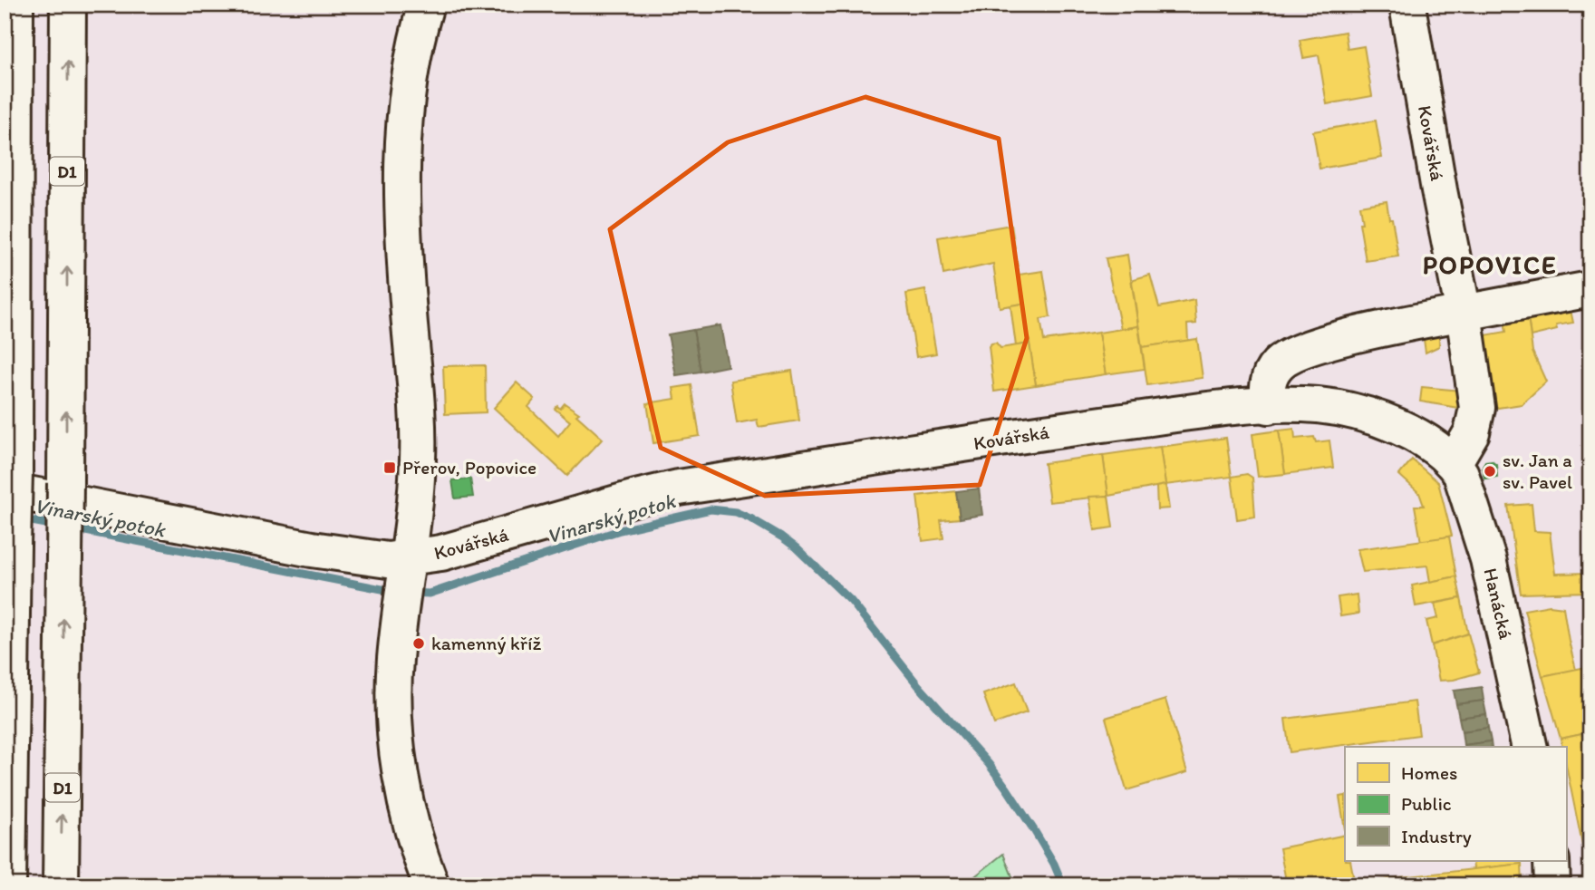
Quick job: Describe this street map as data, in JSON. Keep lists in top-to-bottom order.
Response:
{
  "streets": {
    "main road": ["Kovářská", "D1", "Hanácká"]
  },
  "crossings": [
    ["Kovářská", "Hanácká"]
  ],
  "districts": ["POPOVICE"],
  "water": ["Vinarský potok"],
  "places": {
    "transit": ["Přerov, Popovice"],
    "other": ["sv. Jan a sv. Pavel", "kamenný kříž"]
  },
  "legend": ["Homes", "Public", "Industry"]
}
